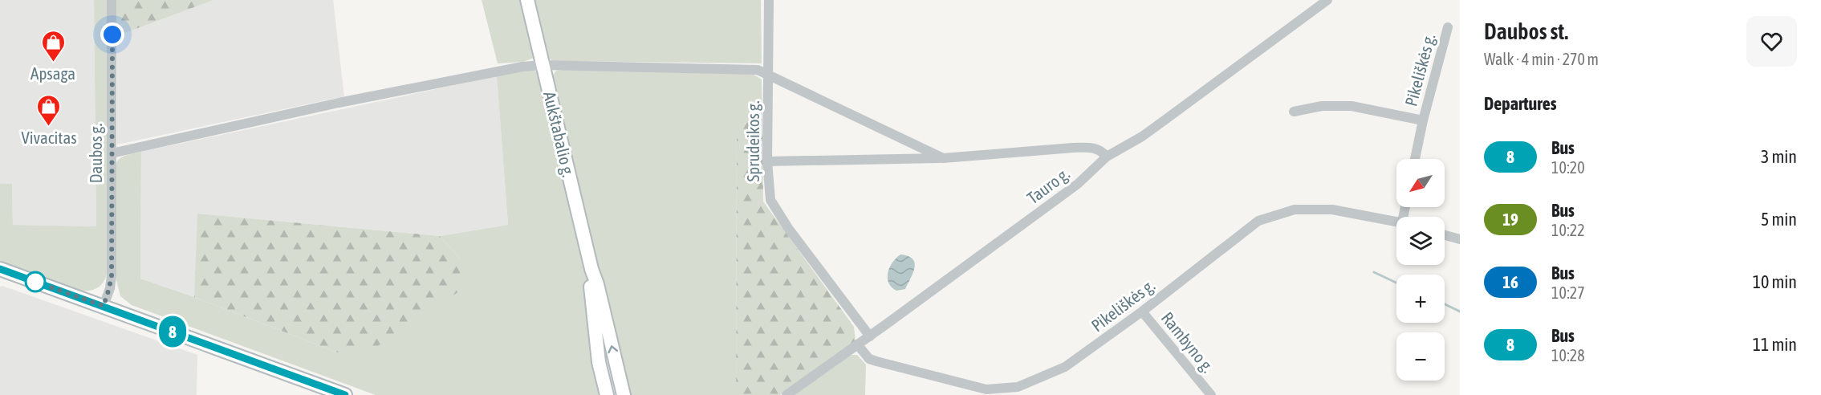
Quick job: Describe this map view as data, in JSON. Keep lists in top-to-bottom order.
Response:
{
  "streets": {
    "main road": ["Aukštabalio g."],
    "street": [
      "Pikeliškės g.",
      "Sprudeikos g.",
      "Daubos g.",
      "Tauro g.",
      "Rambyno g."
    ]
  },
  "crossings": [
    ["Pikeliškės g.", "Tauro g."],
    ["Pikeliškės g.", "Rambyno g."],
    ["Sprudeikos g.", "Tauro g."]
  ],
  "places": {
    "shop": ["Apsaga", "Vivacitas"]
  },
  "lines": ["bus line 8"],
  "north": "bottom left",
  "page": {
    "on_map": "8",
    "heading": [
      ["Daubos st.", "Walk · 4 min · 270 m"],
      "Departures"
    ],
    "list": [
      {
        "mark": "8",
        "name": "Bus",
        "note": "10:20",
        "value": "3 min"
      },
      {
        "mark": "19",
        "name": "Bus",
        "note": "10:22",
        "value": "5 min"
      },
      {
        "mark": "16",
        "name": "Bus",
        "note": "10:27",
        "value": "10 min"
      },
      {
        "mark": "8",
        "name": "Bus",
        "note": "10:28",
        "value": "11 min"
      }
    ],
    "map_buttons": ["+", "−"]
  }
}
